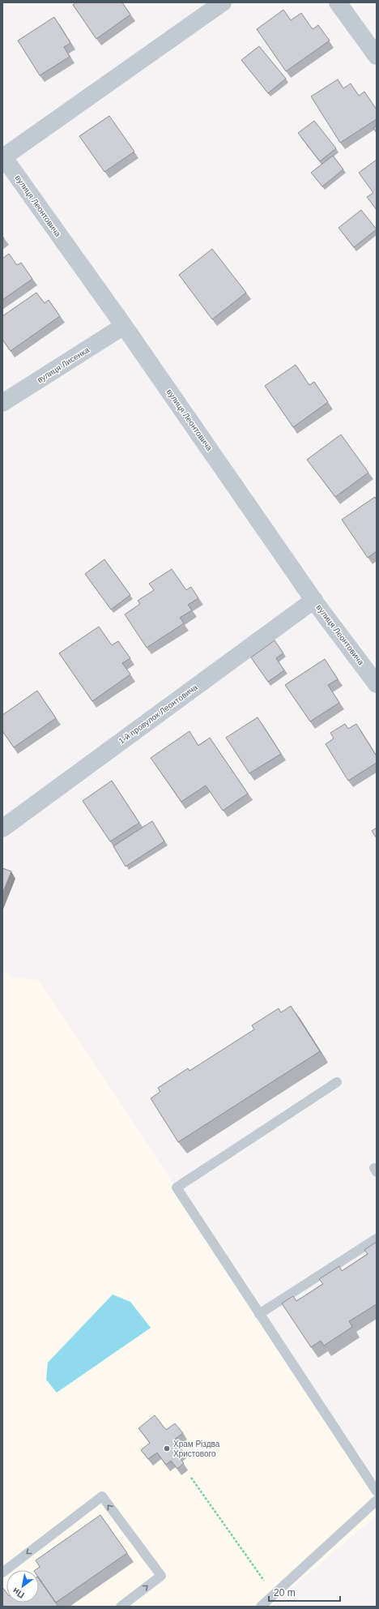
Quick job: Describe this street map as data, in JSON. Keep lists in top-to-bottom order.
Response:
{
  "streets": {
    "street": ["вулиця Леонтовича", "вулиця Лисенка", "1-й провулок Леонтовича"]
  },
  "crossings": [
    ["вулиця Леонтовича", "вулиця Лисенка"],
    ["вулиця Леонтовича", "1-й провулок Леонтовича"]
  ],
  "places": ["Храм Різдва Христового"],
  "scale_bar": "20 m",
  "north": "bottom left"
}
